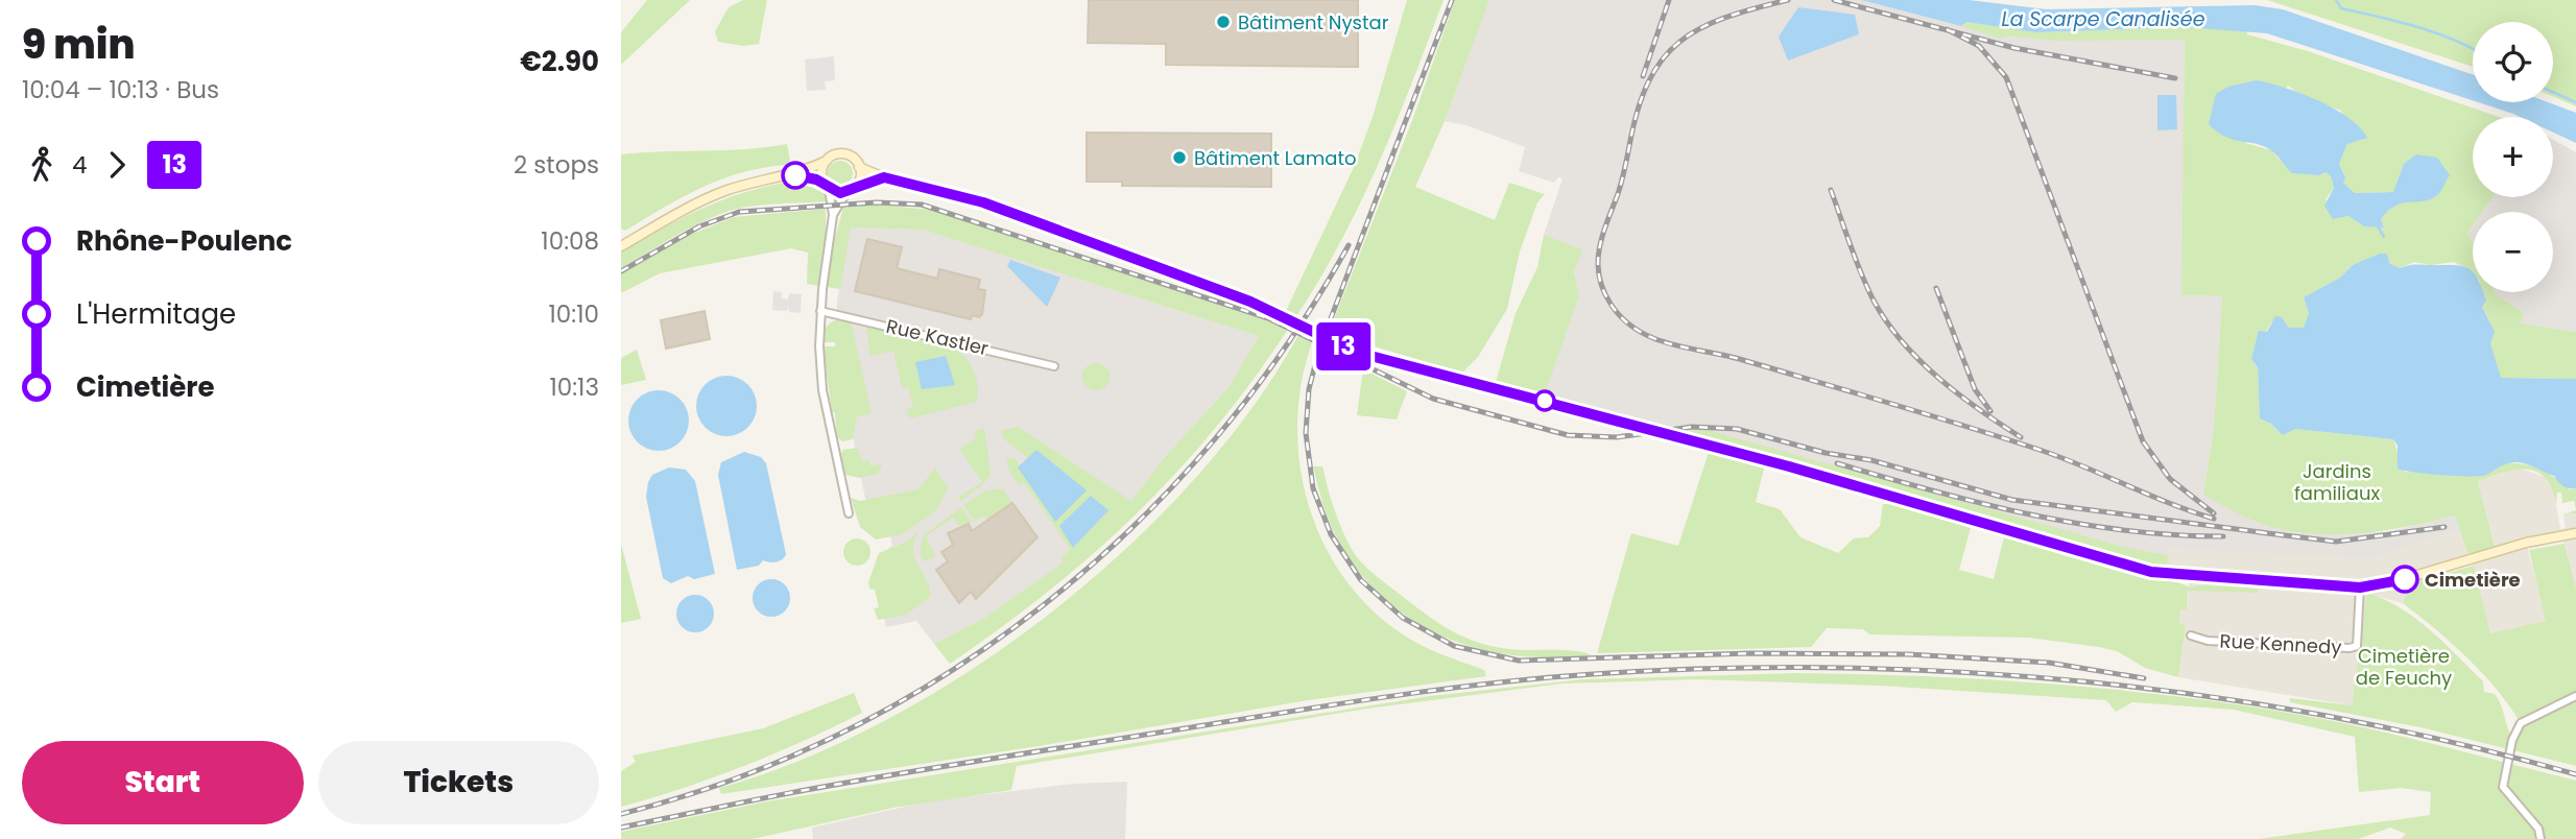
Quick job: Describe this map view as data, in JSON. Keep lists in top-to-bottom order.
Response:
{
  "streets": {
    "street": ["Rue Kastler", "Rue Kennedy"]
  },
  "water": ["La Scarpe Canalisée"],
  "parks": ["Jardins familiaux", "Cimetière de Feuchy"],
  "places": ["Bâtiment Nystar", "Bâtiment Lamato", "Cimetière"],
  "lines": ["bus line 13"],
  "page": {
    "heading": ["9 min", "10:04 – 10:13 · Bus", "€2.90"],
    "on_map": "13",
    "map_buttons": ["+", "−"],
    "legs": ["4", "13", "2 stops"],
    "list": [
      {
        "name": "Rhône-Poulenc",
        "value": "10:08"
      },
      {
        "name": "L'Hermitage",
        "value": "10:10"
      },
      {
        "name": "Cimetière",
        "value": "10:13"
      }
    ],
    "buttons": ["Start", "Tickets"]
  }
}
